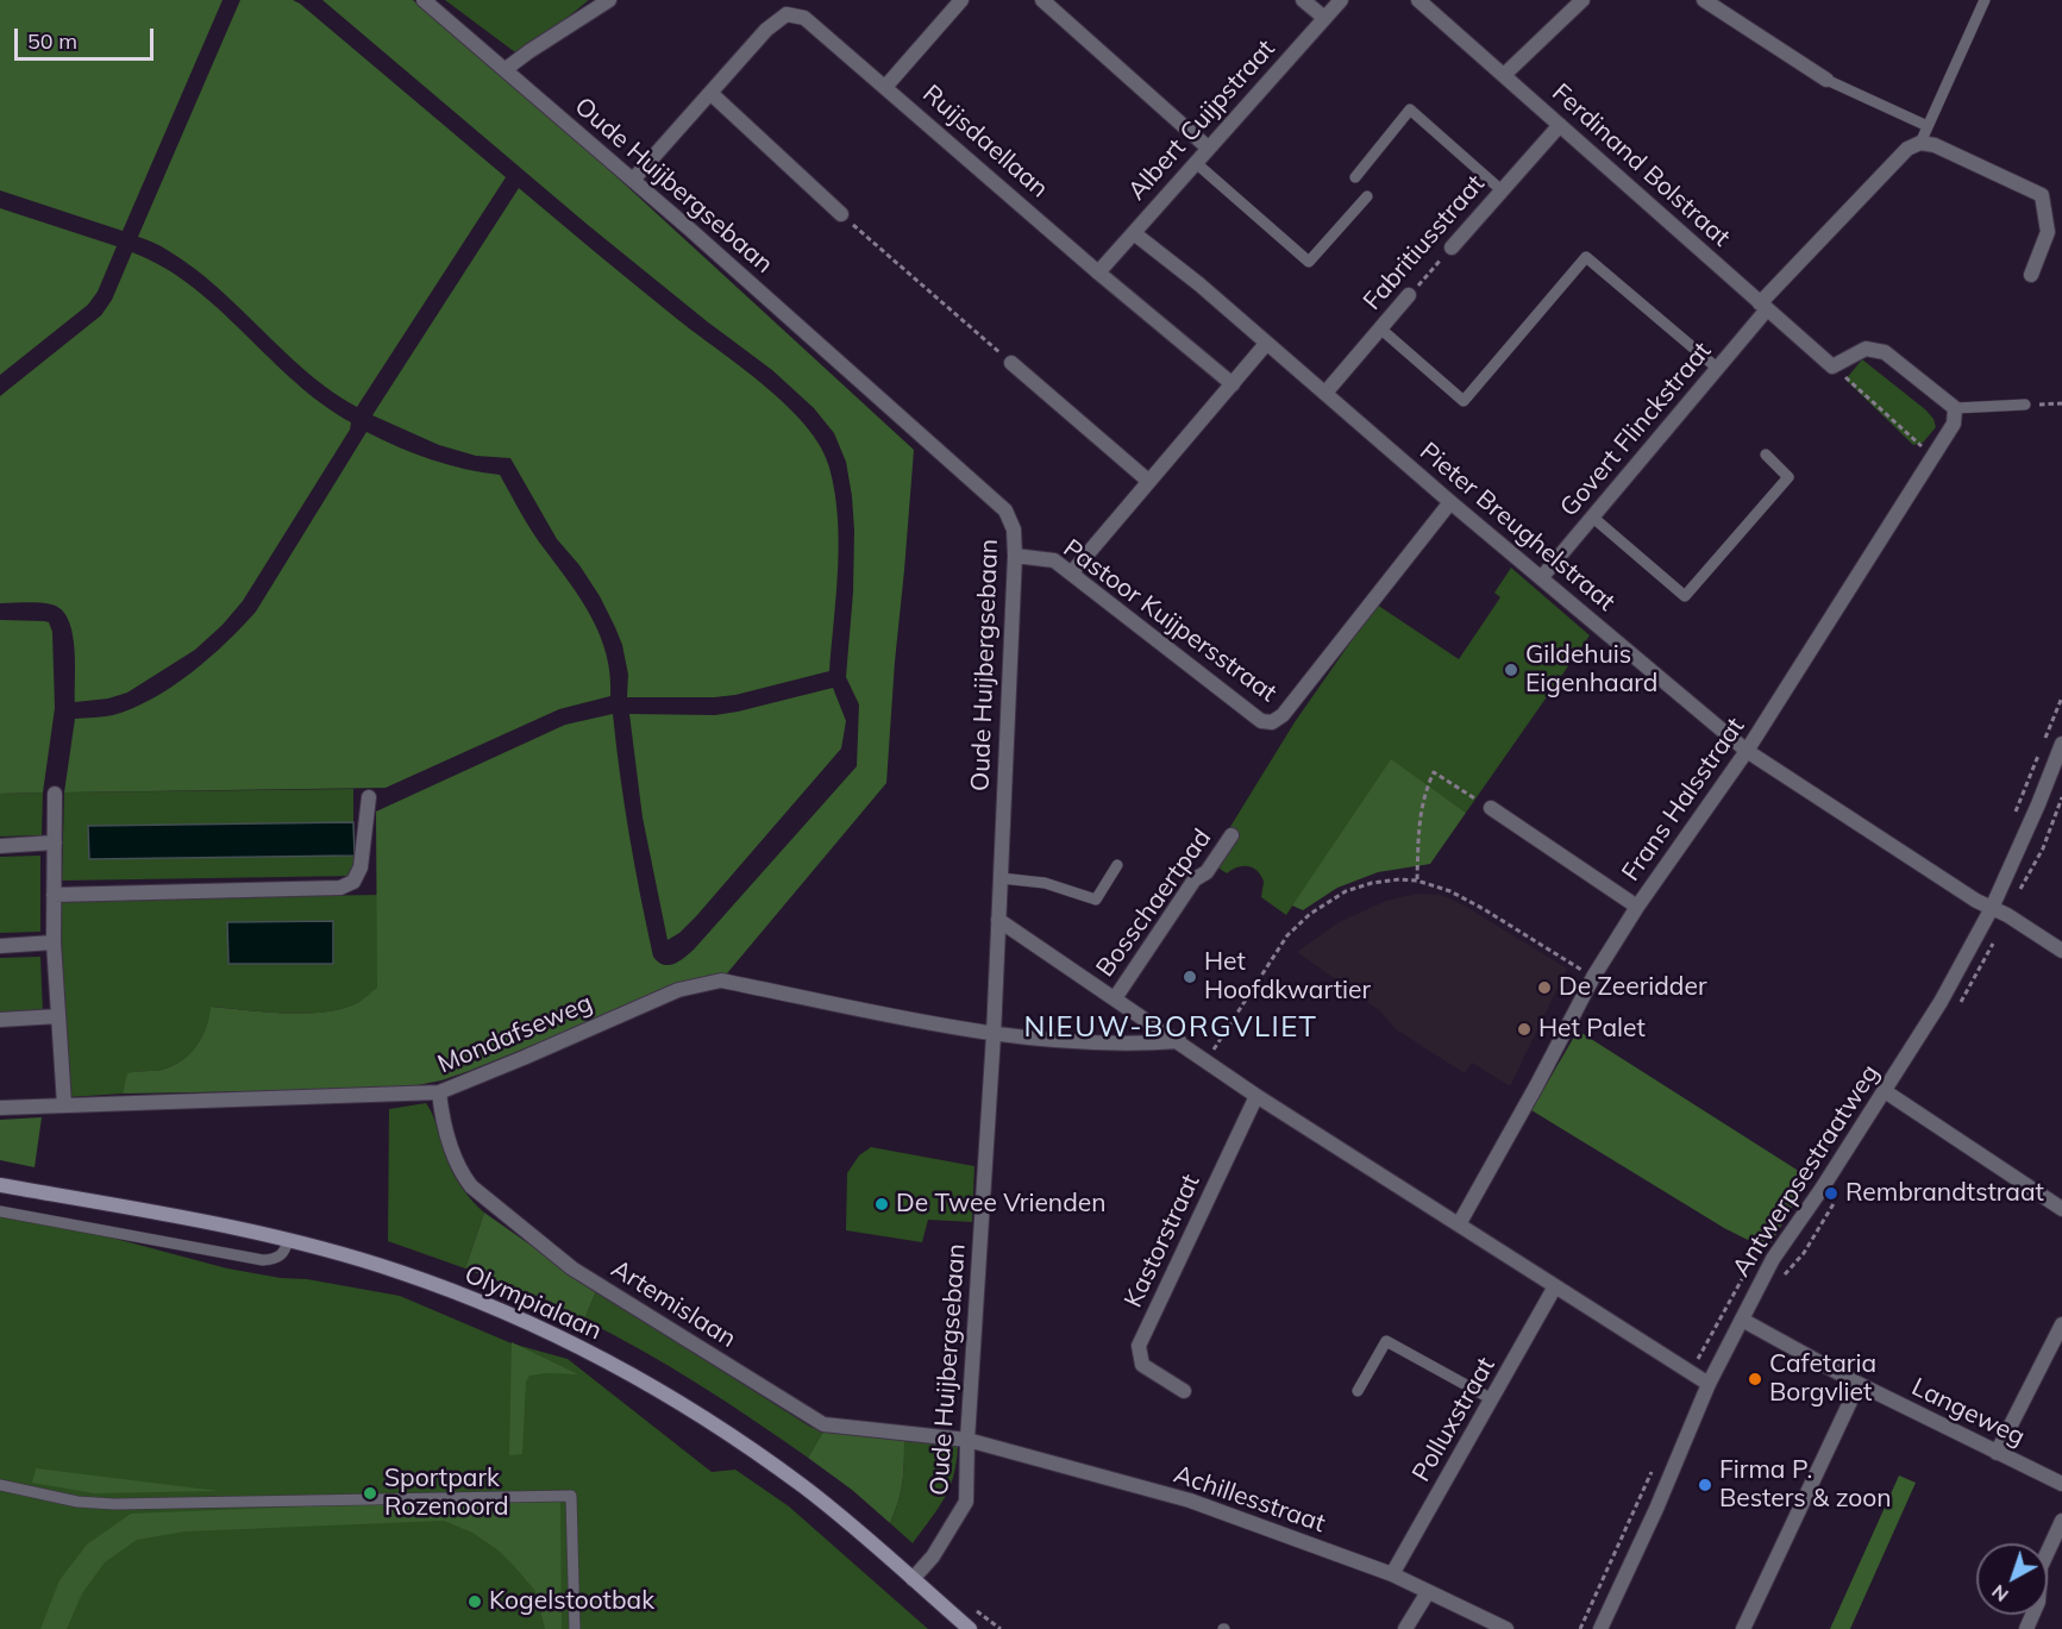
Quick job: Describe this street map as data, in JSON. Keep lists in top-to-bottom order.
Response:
{
  "streets": {
    "main road": ["Olympialaan"],
    "street": [
      "Albert Cuijpstraat",
      "Ruijsdaellaan",
      "Ferdinand Bolstraat",
      "Oude Huijbergsebaan",
      "Fabritiusstraat",
      "Govert Flinckstraat",
      "Pieter Breughelstraat",
      "Pastoor Kuijpersstraat",
      "Frans Halsstraat",
      "Bosschaertpad",
      "Mondafseweg",
      "Antwerpsestraatweg",
      "Kastorstraat",
      "Artemislaan",
      "Langeweg",
      "Polluxstraat",
      "Achillesstraat"
    ]
  },
  "crossings": [
    ["Albert Cuijpstraat", "Ruijsdaellaan"],
    ["Albert Cuijpstraat", "Pieter Breughelstraat"],
    ["Ruijsdaellaan", "Oude Huijbergsebaan"],
    ["Ferdinand Bolstraat", "Fabritiusstraat"],
    ["Ferdinand Bolstraat", "Govert Flinckstraat"],
    ["Oude Huijbergsebaan", "Pastoor Kuijpersstraat"],
    ["Oude Huijbergsebaan", "Mondafseweg"],
    ["Oude Huijbergsebaan", "Olympialaan"],
    ["Oude Huijbergsebaan", "Artemislaan"],
    ["Oude Huijbergsebaan", "Achillesstraat"],
    ["Fabritiusstraat", "Pieter Breughelstraat"],
    ["Govert Flinckstraat", "Pieter Breughelstraat"],
    ["Pieter Breughelstraat", "Pastoor Kuijpersstraat"],
    ["Pieter Breughelstraat", "Frans Halsstraat"],
    ["Pieter Breughelstraat", "Antwerpsestraatweg"],
    ["Mondafseweg", "Artemislaan"],
    ["Antwerpsestraatweg", "Langeweg"],
    ["Artemislaan", "Achillesstraat"],
    ["Polluxstraat", "Achillesstraat"]
  ],
  "districts": ["NIEUW-BORGVLIET"],
  "places": [
    "Gildehuis Eigenhaard",
    "Het Hoofdkwartier",
    "De Zeeridder",
    "Het Palet",
    "Rembrandtstraat",
    "De Twee Vrienden",
    "Cafetaria Borgvliet",
    "Firma P. Besters & zoon",
    "Sportpark Rozenoord",
    "Kogelstootbak"
  ],
  "scale_bar": "50 m",
  "north": "bottom left"
}
